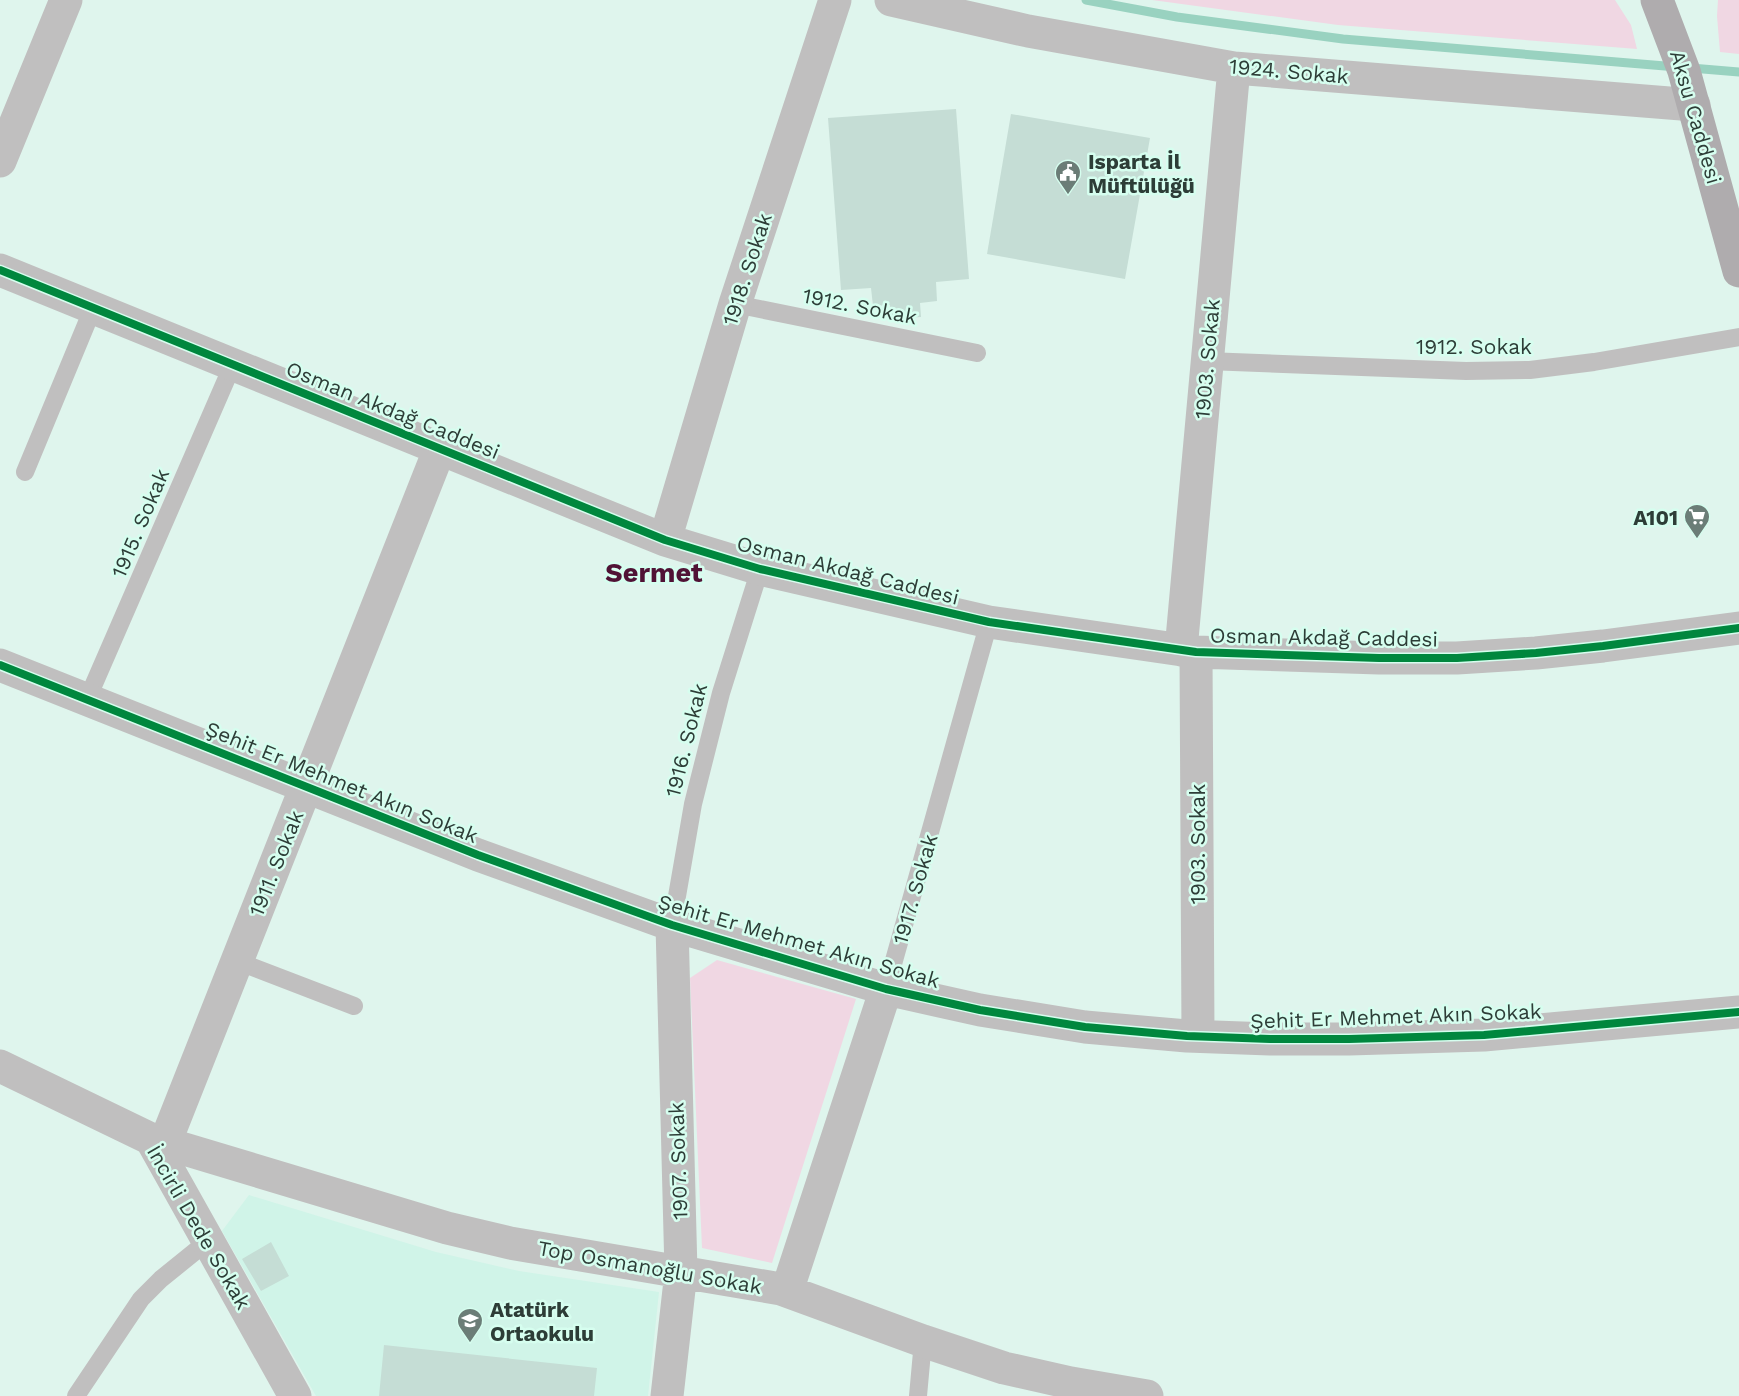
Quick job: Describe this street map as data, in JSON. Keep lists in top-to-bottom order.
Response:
{
  "streets": {
    "main road": ["Aksu Caddesi"],
    "street": [
      "1924. Sokak",
      "1918. Sokak",
      "1903. Sokak",
      "Osman Akdağ Caddesi",
      "Şehit Er Mehmet Akın Sokak",
      "1911. Sokak",
      "1917. Sokak",
      "1907. Sokak",
      "İncirli Dede Sokak",
      "Top Osmanoğlu Sokak"
    ],
    "lane": ["1912. Sokak", "1915. Sokak", "1916. Sokak"]
  },
  "crossings": [
    ["1924. Sokak", "Aksu Caddesi"],
    ["1924. Sokak", "1903. Sokak"],
    ["1918. Sokak", "1912. Sokak"],
    ["1918. Sokak", "Osman Akdağ Caddesi"],
    ["1912. Sokak", "1903. Sokak"],
    ["1903. Sokak", "Osman Akdağ Caddesi"],
    ["1903. Sokak", "Şehit Er Mehmet Akın Sokak"],
    ["Osman Akdağ Caddesi", "1915. Sokak"],
    ["Osman Akdağ Caddesi", "1916. Sokak"],
    ["Osman Akdağ Caddesi", "1911. Sokak"],
    ["Osman Akdağ Caddesi", "1917. Sokak"],
    ["1915. Sokak", "Şehit Er Mehmet Akın Sokak"],
    ["1916. Sokak", "Şehit Er Mehmet Akın Sokak"],
    ["1916. Sokak", "1907. Sokak"],
    ["Şehit Er Mehmet Akın Sokak", "1911. Sokak"],
    ["Şehit Er Mehmet Akın Sokak", "1917. Sokak"],
    ["Şehit Er Mehmet Akın Sokak", "1907. Sokak"],
    ["1911. Sokak", "İncirli Dede Sokak"],
    ["1911. Sokak", "Top Osmanoğlu Sokak"],
    ["1917. Sokak", "Top Osmanoğlu Sokak"],
    ["1907. Sokak", "Top Osmanoğlu Sokak"],
    ["İncirli Dede Sokak", "Top Osmanoğlu Sokak"]
  ],
  "districts": ["Sermet"],
  "places": {
    "public building": ["Isparta İl Müftülüğü"],
    "supermarket": ["A101"],
    "school or university": ["Atatürk Ortaokulu"]
  }
}
